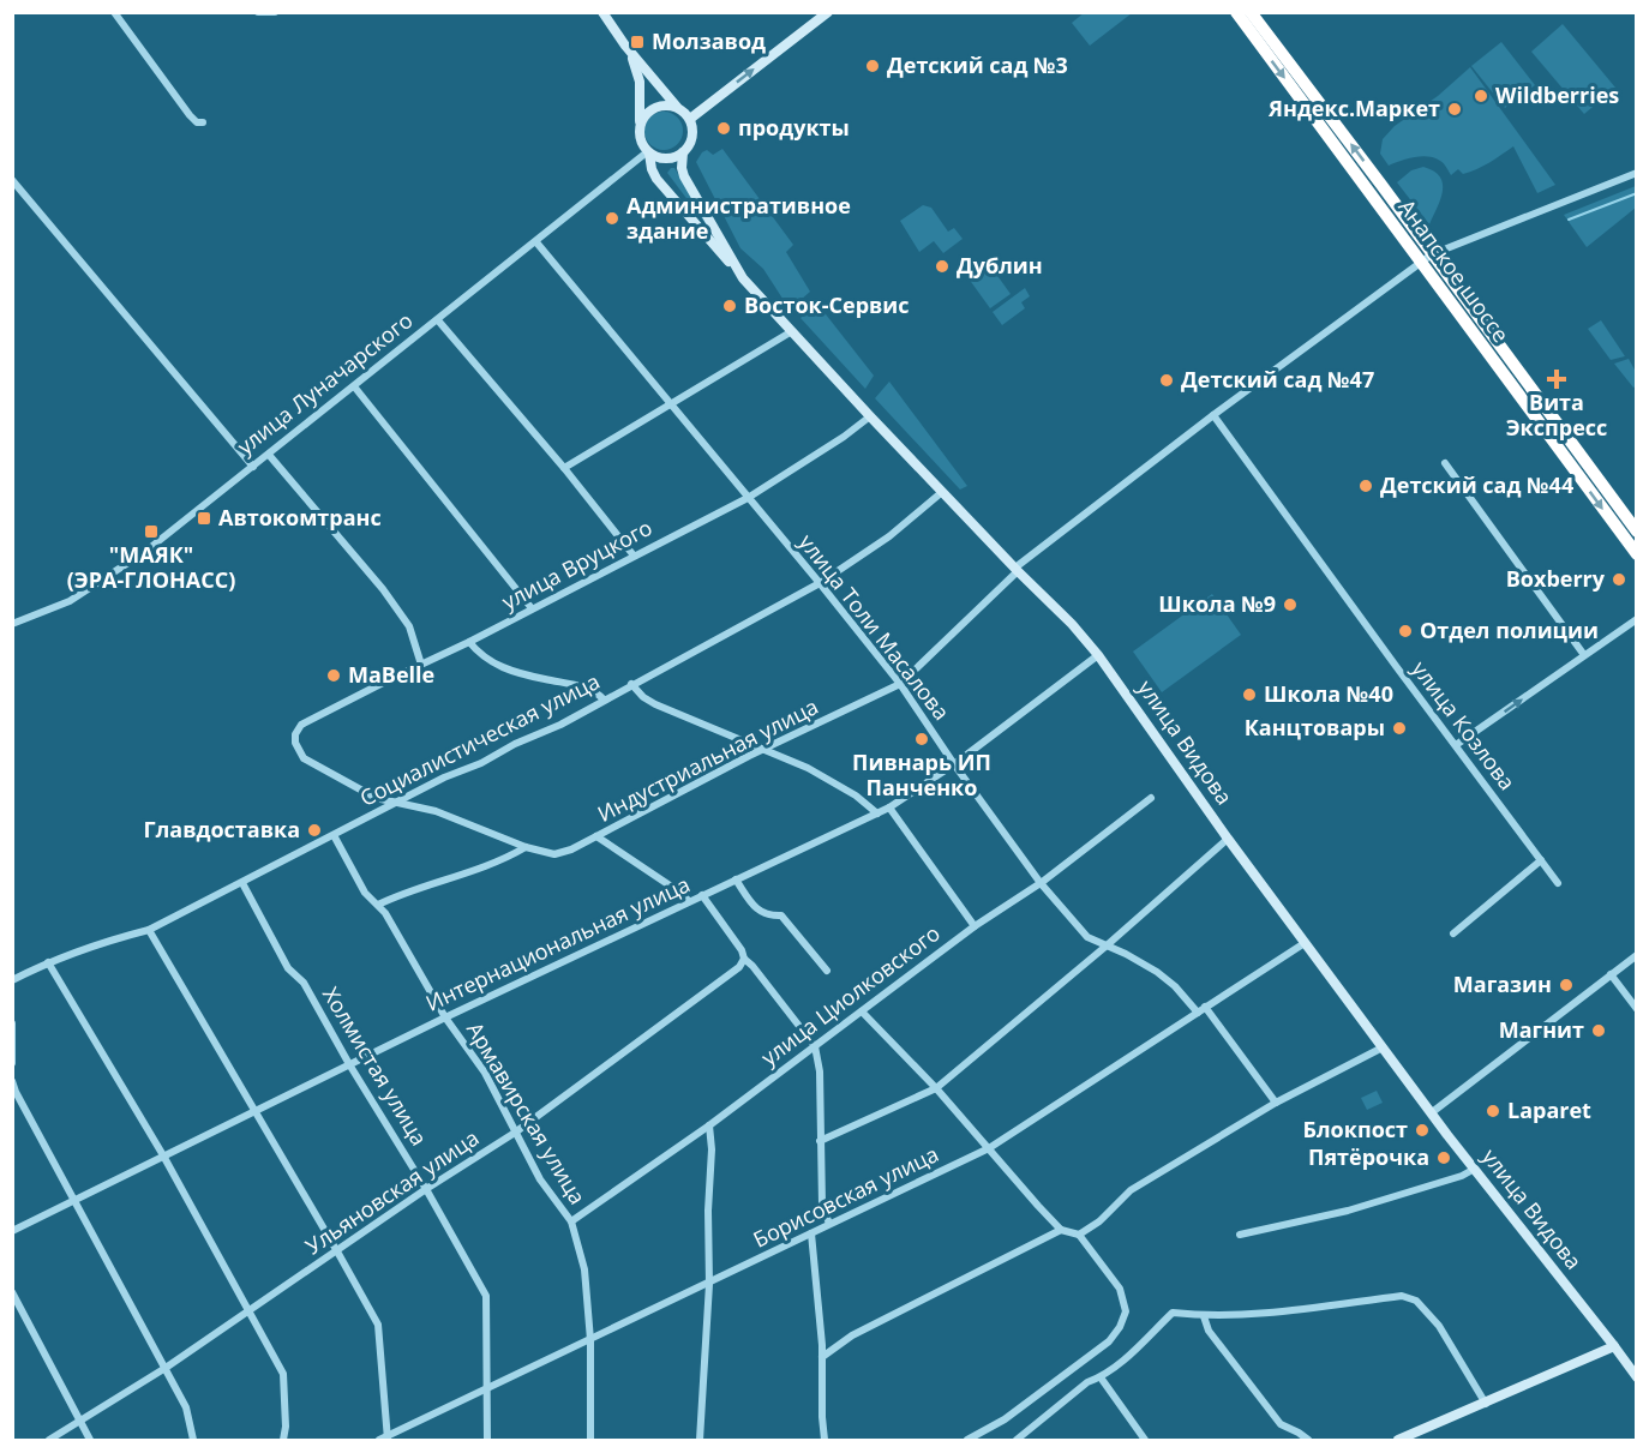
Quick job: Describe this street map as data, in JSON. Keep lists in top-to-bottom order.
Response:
{
  "streets": {
    "highway": ["Анапское шоссе"],
    "street": [
      "улица Луначарского",
      "улица Вруцкого",
      "улица Толи Масалова",
      "улица Козлова",
      "Социалистическая улица",
      "улица Видова",
      "Индустриальная улица",
      "Интернациональная улица",
      "улица Циолковского",
      "Холмистая улица",
      "Армавирская улица",
      "Ульяновская улица",
      "Борисовская улица"
    ]
  },
  "crossings": [
    ["Анапское шоссе", "Индустриальная улица"],
    ["улица Луначарского", "улица Толи Масалова"],
    ["улица Луначарского", "улица Видова"],
    ["улица Вруцкого", "улица Толи Масалова"],
    ["улица Вруцкого", "улица Видова"],
    ["улица Вруцкого", "Индустриальная улица"],
    ["улица Толи Масалова", "Социалистическая улица"],
    ["улица Толи Масалова", "Индустриальная улица"],
    ["улица Толи Масалова", "Интернациональная улица"],
    ["улица Толи Масалова", "улица Циолковского"],
    ["улица Толи Масалова", "Борисовская улица"],
    ["улица Козлова", "Индустриальная улица"],
    ["Социалистическая улица", "улица Видова"],
    ["Социалистическая улица", "Индустриальная улица"],
    ["Социалистическая улица", "Холмистая улица"],
    ["Социалистическая улица", "Армавирская улица"],
    ["улица Видова", "Индустриальная улица"],
    ["улица Видова", "Интернациональная улица"],
    ["улица Видова", "Борисовская улица"],
    ["Интернациональная улица", "Холмистая улица"],
    ["Интернациональная улица", "Армавирская улица"],
    ["улица Циолковского", "Армавирская улица"],
    ["Холмистая улица", "Ульяновская улица"],
    ["Холмистая улица", "Борисовская улица"],
    ["Армавирская улица", "Ульяновская улица"],
    ["Армавирская улица", "Борисовская улица"]
  ],
  "places": {
    "transit": ["Молзавод", "Автокомтранс", "\"МАЯК\" (ЭРА-ГЛОНАСС)"],
    "other": [
      "Детский сад №3",
      "Wildberries",
      "Яндекс.Маркет",
      "продукты",
      "Административное здание",
      "Дублин",
      "Восток-Сервис",
      "Детский сад №47",
      "Детский сад №44",
      "Boxberry",
      "Школа №9",
      "Отдел полиции",
      "MaBelle",
      "Школа №40",
      "Канцтовары",
      "Пивнарь ИП Панченко",
      "Главдоставка",
      "Магазин",
      "Магнит",
      "Laparet",
      "Блокпост",
      "Пятёрочка"
    ],
    "health": ["Вита Экспресс"]
  }
}
